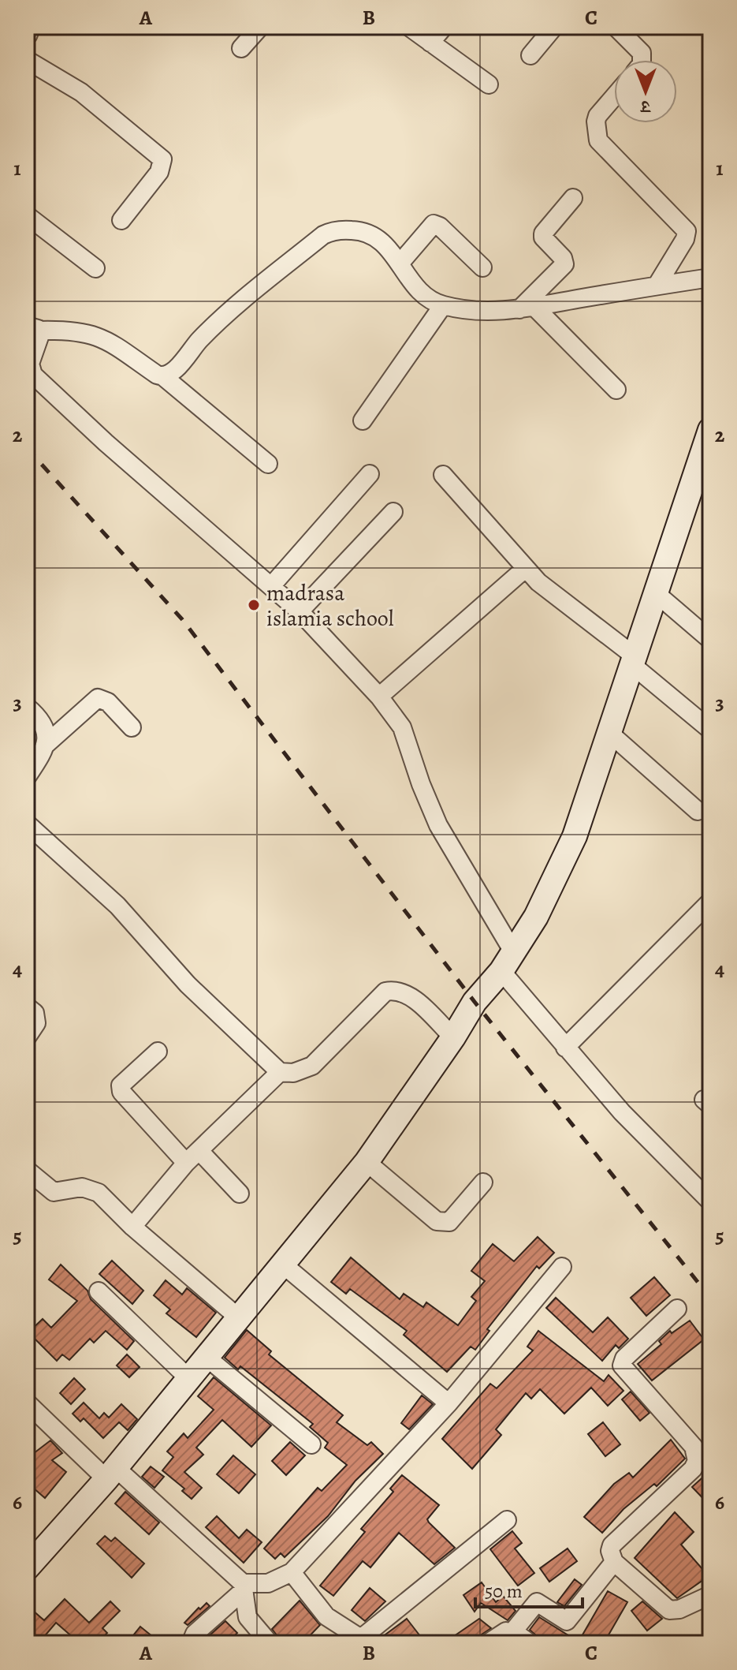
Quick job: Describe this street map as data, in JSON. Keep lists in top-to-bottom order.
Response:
{
  "places": ["madrasa islamia school"],
  "scale_bar": "50 m",
  "north": "bottom",
  "grid": {
    "columns": ["A", "B", "C"],
    "rows": [
      "1",
      "2",
      "3",
      "4",
      "5",
      "6"
    ]
  }
}
